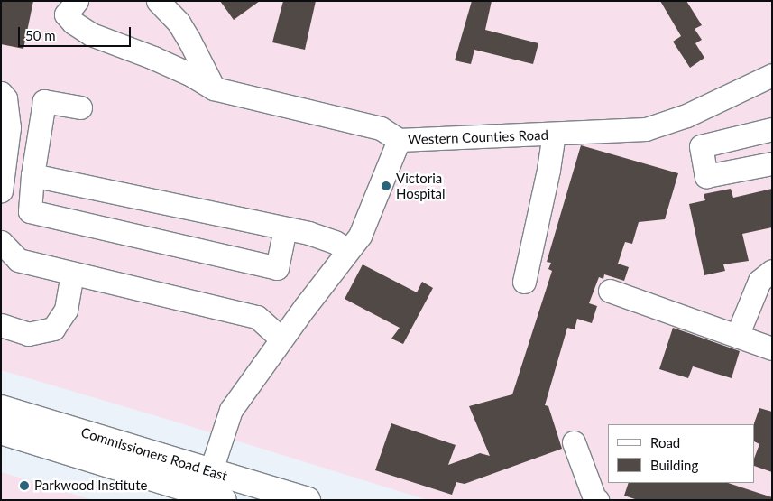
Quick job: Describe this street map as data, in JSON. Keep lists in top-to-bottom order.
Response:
{
  "streets": {
    "main road": ["Commissioners Road East"],
    "lane": ["Western Counties Road"]
  },
  "crossings": [
    ["Western Counties Road", "Commissioners Road East"]
  ],
  "places": ["Victoria Hospital", "Parkwood Institute"],
  "legend": ["Road", "Building"],
  "scale_bar": "50 m"
}
